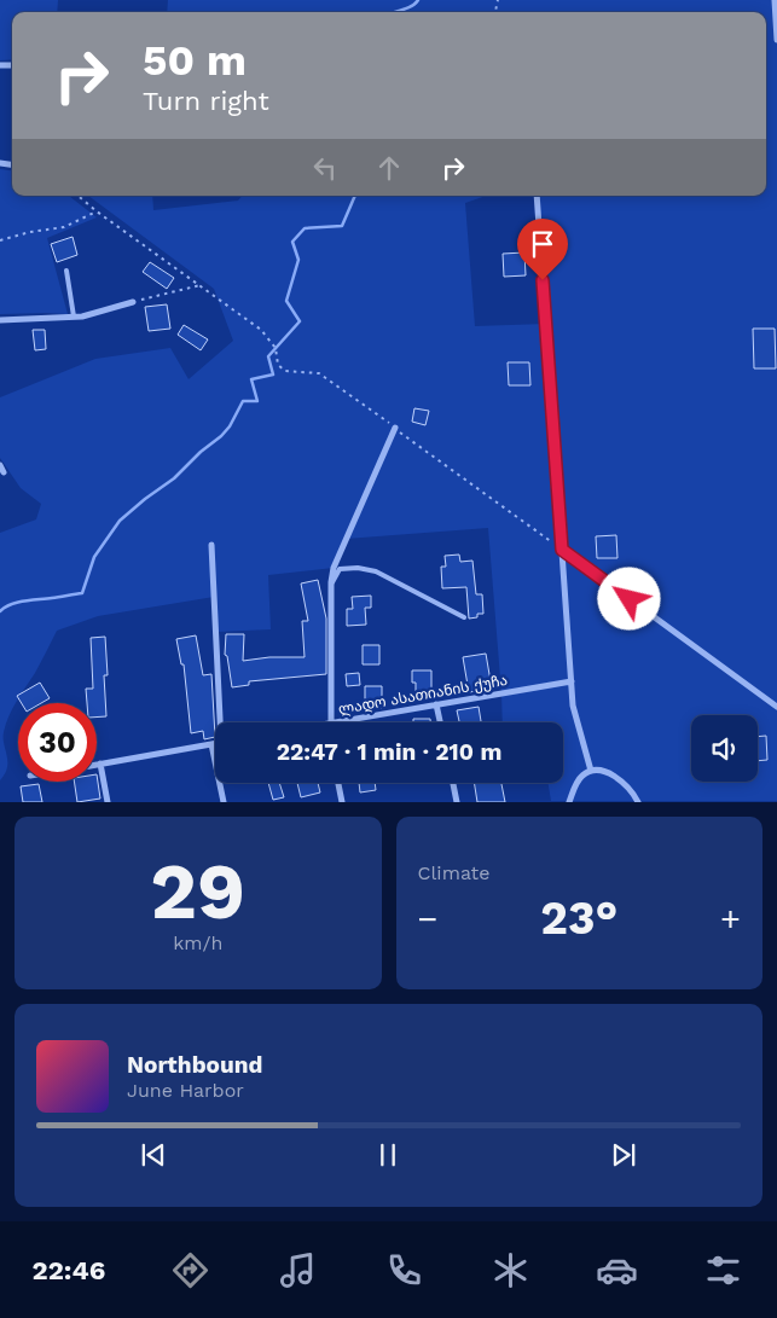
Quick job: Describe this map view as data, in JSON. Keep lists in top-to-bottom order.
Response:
{
  "streets": {
    "street": ["ლადო ასათიანის ქუჩა"]
  },
  "page": {
    "turn": ["50 m", "Turn right"],
    "limit": "30",
    "trip": "22:47 · 1 min · 210 m",
    "tile": [
      ["29", "km/h"],
      "Climate"
    ],
    "heat": ["−", "23°", "+"],
    "song": ["Northbound", "June Harbor"],
    "tabs": "22:46"
  }
}
